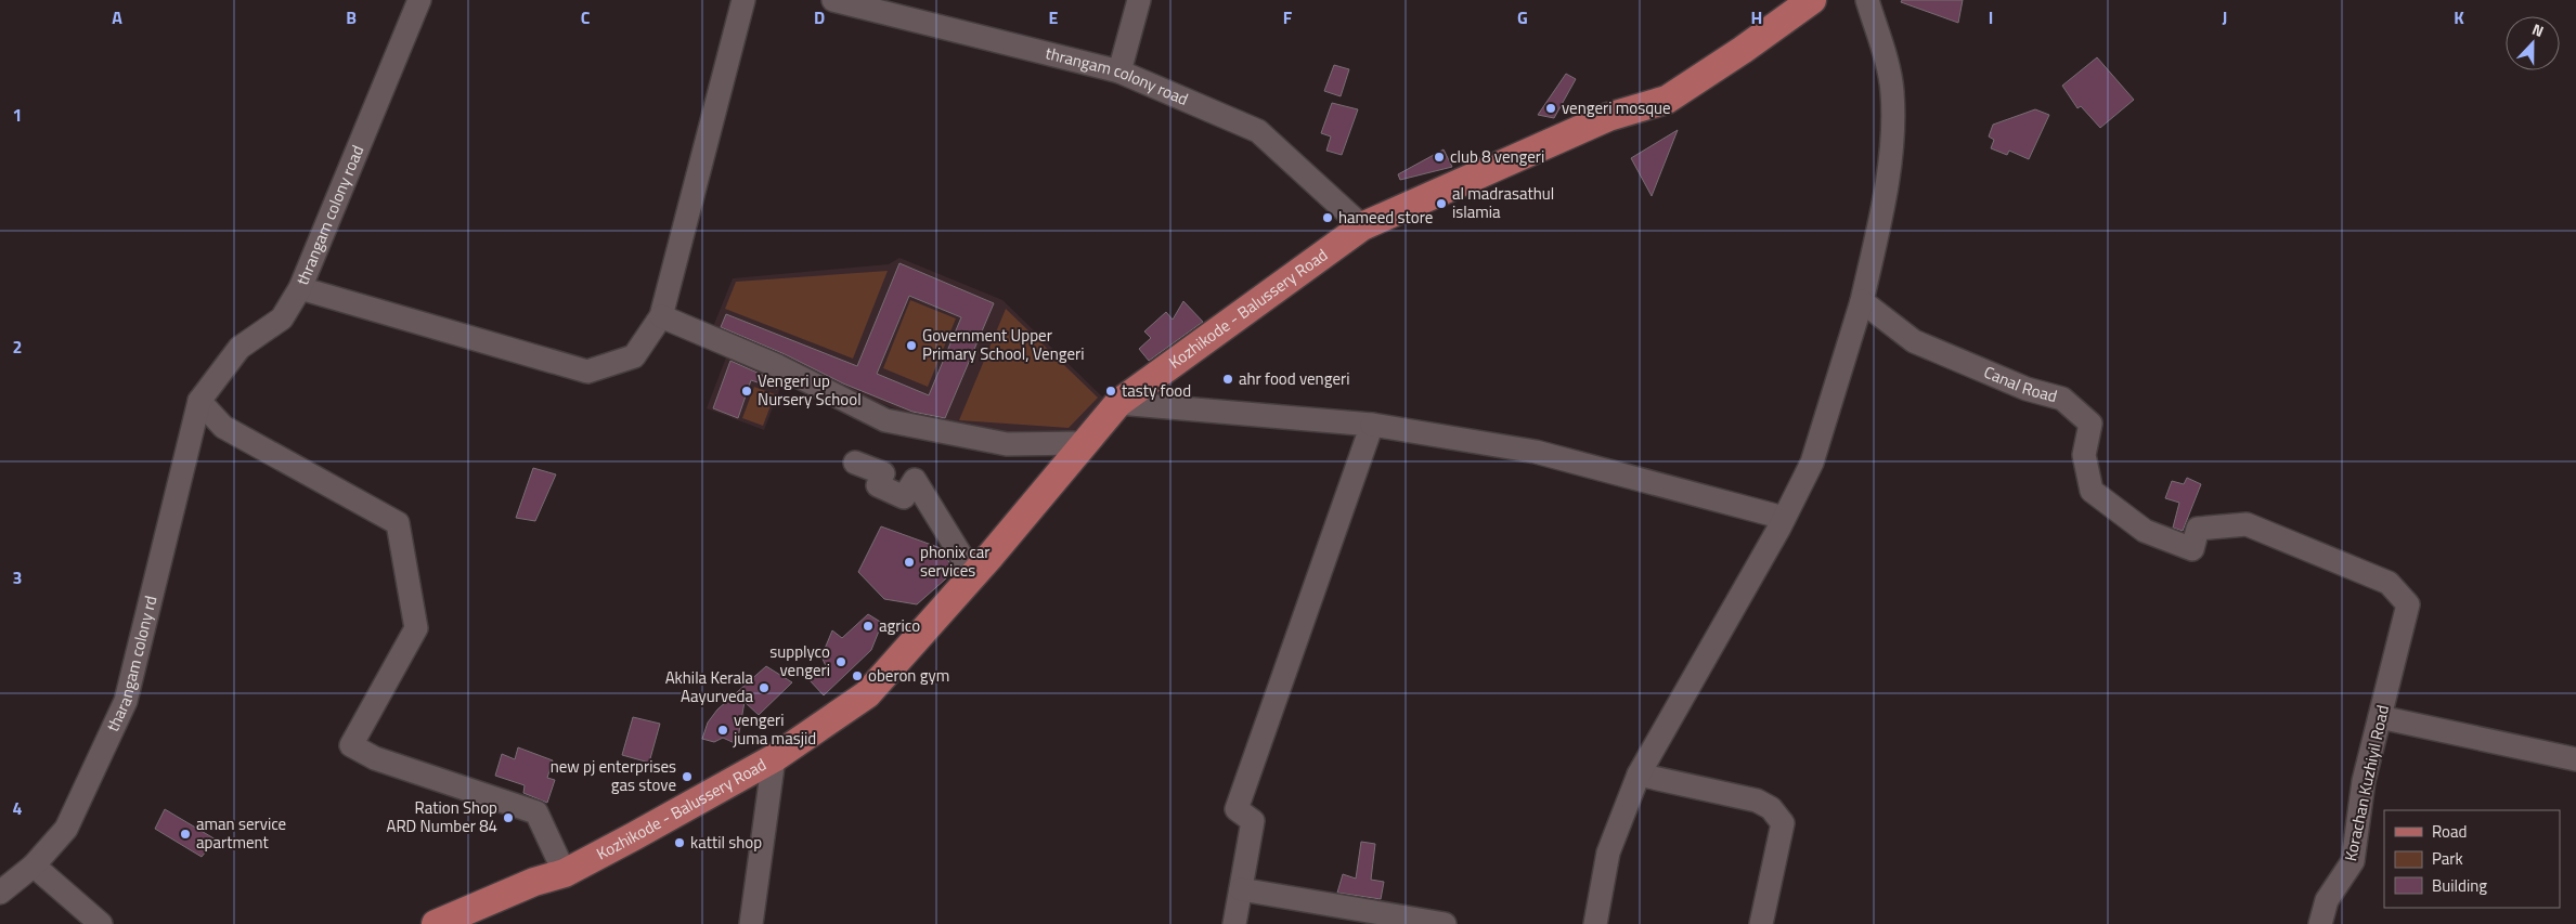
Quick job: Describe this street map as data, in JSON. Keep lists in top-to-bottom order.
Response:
{
  "streets": {
    "main road": ["Kozhikode - Balussery Road"],
    "street": [
      "thrangam colony road",
      "Canal Road",
      "tharangam colony rd",
      "Korachan Kuzhiyil Road"
    ]
  },
  "crossings": [
    ["thrangam colony road", "Kozhikode - Balussery Road"],
    ["thrangam colony road", "tharangam colony rd"],
    ["Canal Road", "Korachan Kuzhiyil Road"]
  ],
  "places": [
    "vengeri mosque",
    "club 8 vengeri",
    "al madrasathul islamia",
    "hameed store",
    "Government Upper Primary School, Vengeri",
    "ahr food vengeri",
    "Vengeri up Nursery School",
    "tasty food",
    "phonix car services",
    "agrico",
    "supplyco vengeri",
    "oberon gym",
    "Akhila Kerala Aayurveda",
    "vengeri juma masjid",
    "new pj enterprises gas stove",
    "Ration Shop ARD Number 84",
    "aman service apartment",
    "kattil shop"
  ],
  "legend": ["Road", "Park", "Building"],
  "north": "top",
  "grid": {
    "columns": [
      "A",
      "B",
      "C",
      "D",
      "E",
      "F",
      "G",
      "H",
      "I",
      "J",
      "K"
    ],
    "rows": [
      "1",
      "2",
      "3",
      "4"
    ]
  }
}
